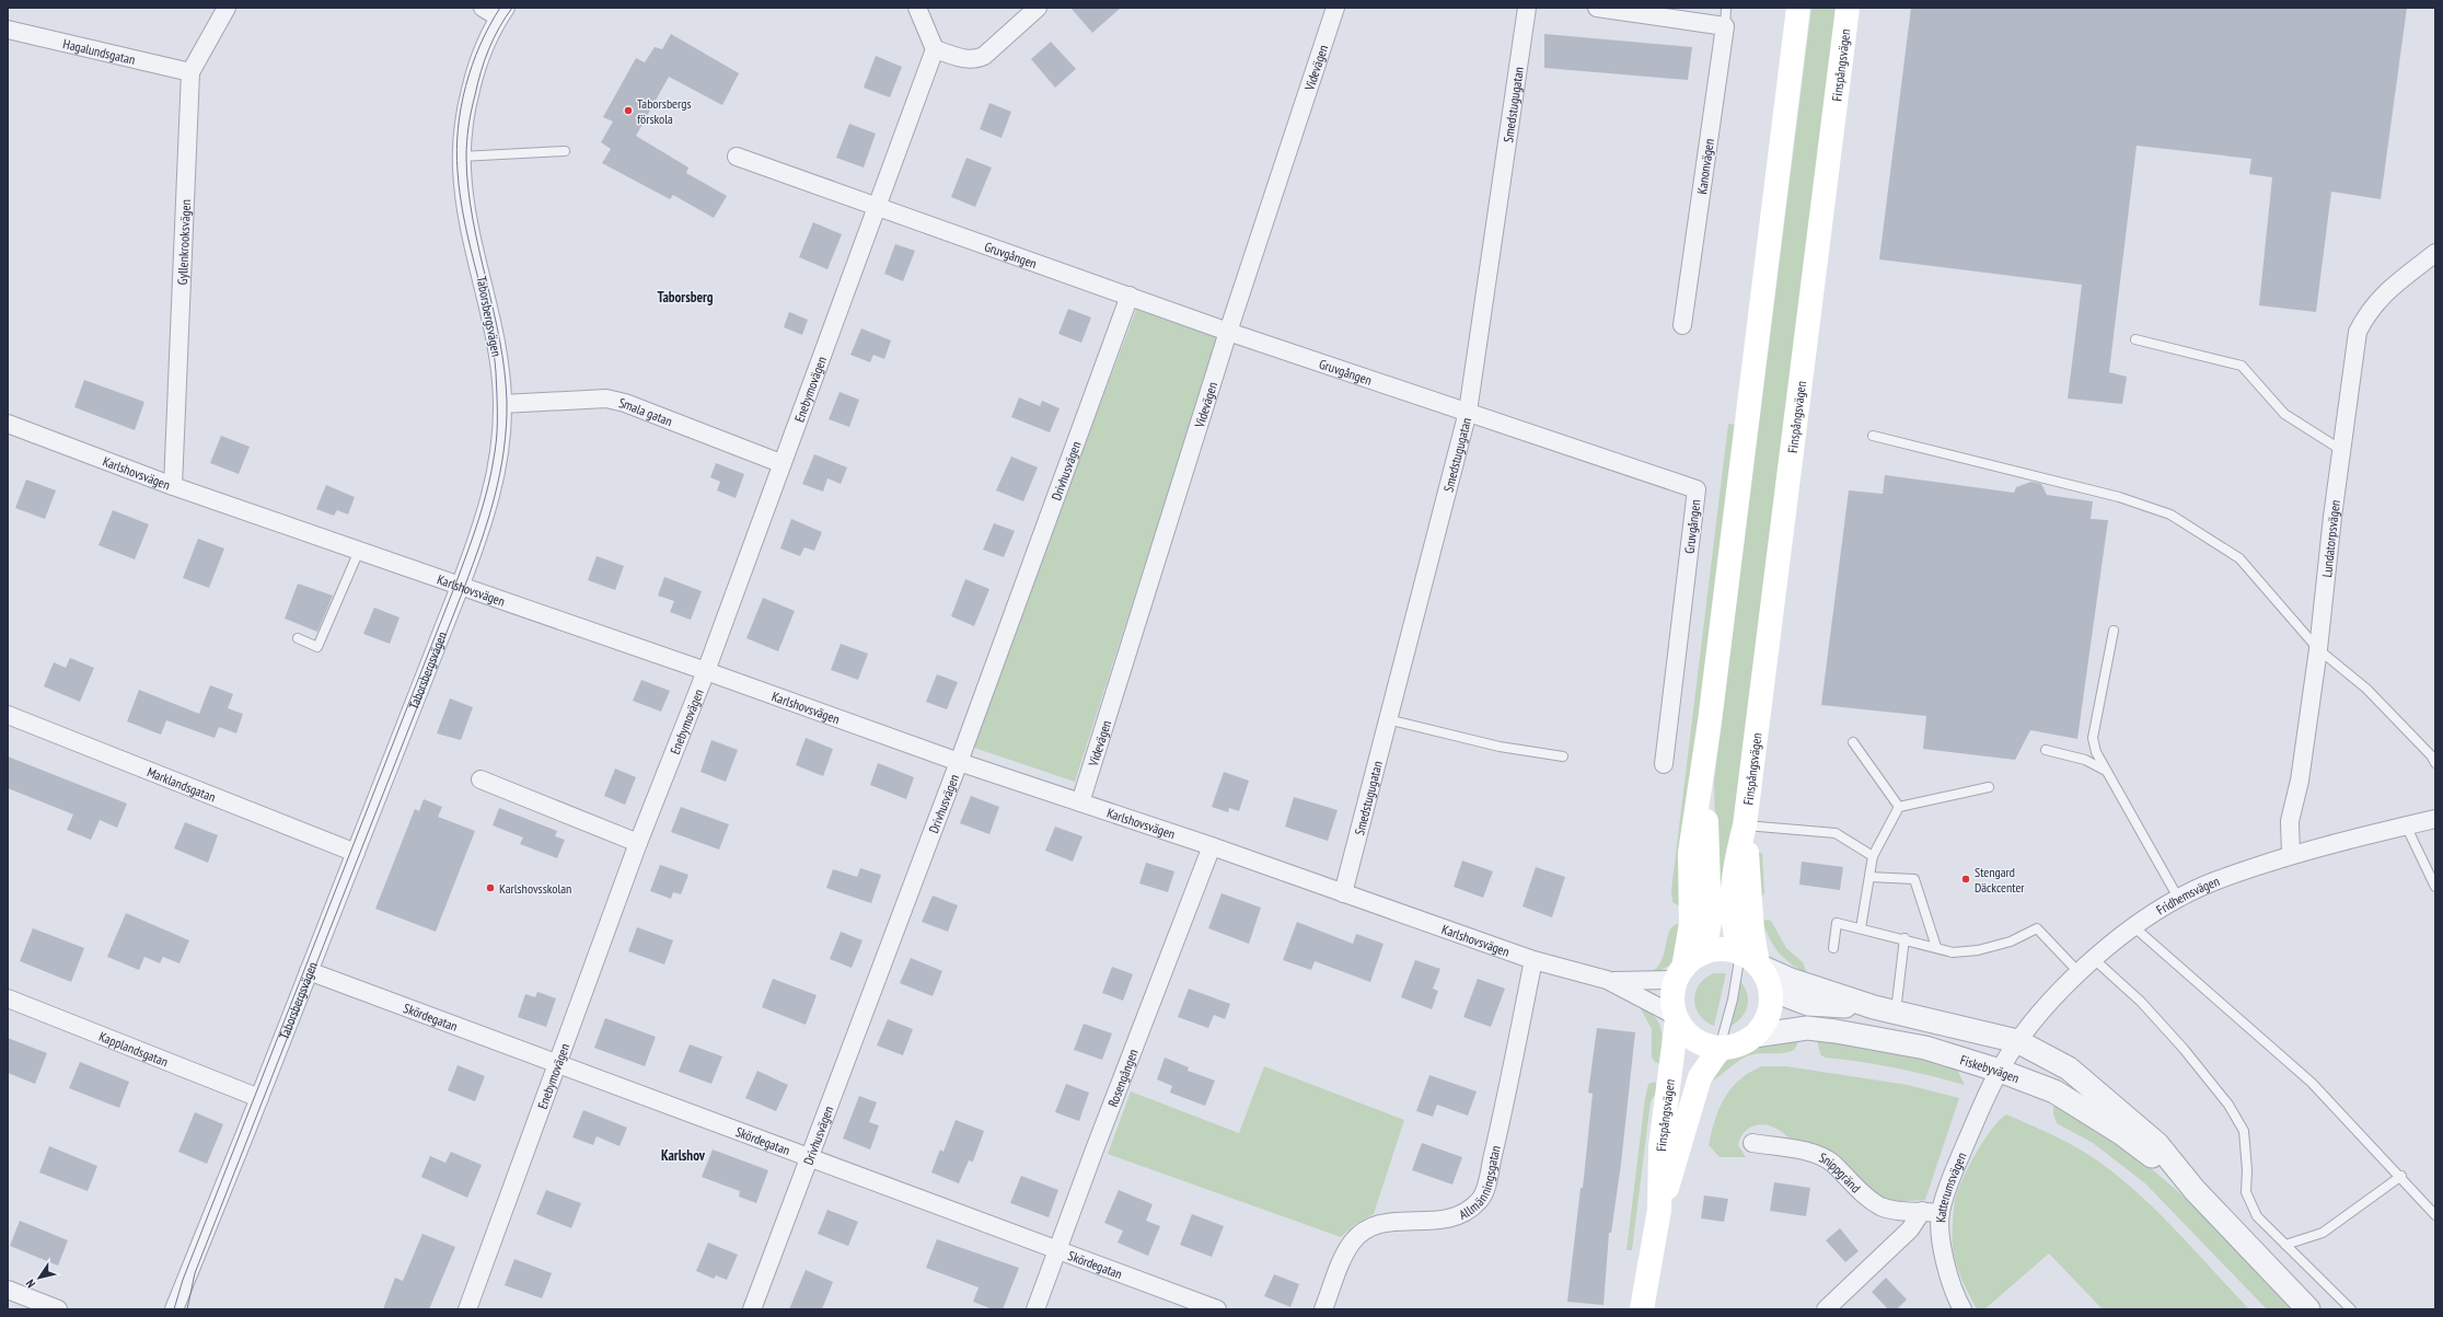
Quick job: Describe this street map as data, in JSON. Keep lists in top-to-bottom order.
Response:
{
  "streets": {
    "main road": ["Finspångsvägen"],
    "street": [
      "Hagalundsgatan",
      "Videvägen",
      "Smedstugugatan",
      "Kanonvägen",
      "Gyllenkrooksvägen",
      "Gruvgången",
      "Taborsbergsvägen",
      "Enebymovägen",
      "Smala gatan",
      "Drivhusvägen",
      "Karlshovsvägen",
      "Lundatorpsvägen",
      "Marklandsgatan",
      "Fridhemsvägen",
      "Skördegatan",
      "Kapplandsgatan",
      "Fiskebyvägen",
      "Rosengången",
      "Snippgränd",
      "Allmänningsgatan",
      "Katterumsvägen"
    ]
  },
  "crossings": [
    ["Hagalundsgatan", "Gyllenkrooksvägen"],
    ["Finspångsvägen", "Karlshovsvägen"],
    ["Finspångsvägen", "Fiskebyvägen"],
    ["Videvägen", "Gruvgången"],
    ["Videvägen", "Karlshovsvägen"],
    ["Smedstugugatan", "Gruvgången"],
    ["Smedstugugatan", "Karlshovsvägen"],
    ["Gyllenkrooksvägen", "Karlshovsvägen"],
    ["Gruvgången", "Enebymovägen"],
    ["Gruvgången", "Drivhusvägen"],
    ["Taborsbergsvägen", "Smala gatan"],
    ["Taborsbergsvägen", "Karlshovsvägen"],
    ["Taborsbergsvägen", "Marklandsgatan"],
    ["Taborsbergsvägen", "Skördegatan"],
    ["Taborsbergsvägen", "Kapplandsgatan"],
    ["Enebymovägen", "Smala gatan"],
    ["Enebymovägen", "Karlshovsvägen"],
    ["Enebymovägen", "Skördegatan"],
    ["Drivhusvägen", "Karlshovsvägen"],
    ["Drivhusvägen", "Skördegatan"],
    ["Karlshovsvägen", "Rosengången"],
    ["Karlshovsvägen", "Allmänningsgatan"],
    ["Lundatorpsvägen", "Fridhemsvägen"],
    ["Fridhemsvägen", "Fiskebyvägen"],
    ["Fridhemsvägen", "Katterumsvägen"],
    ["Skördegatan", "Rosengången"],
    ["Fiskebyvägen", "Katterumsvägen"],
    ["Snippgränd", "Katterumsvägen"]
  ],
  "districts": ["Taborsberg", "Karlshov"],
  "places": ["Taborsbergs förskola", "Stengard Däckcenter", "Karlshovsskolan"],
  "north": "bottom left"
}
